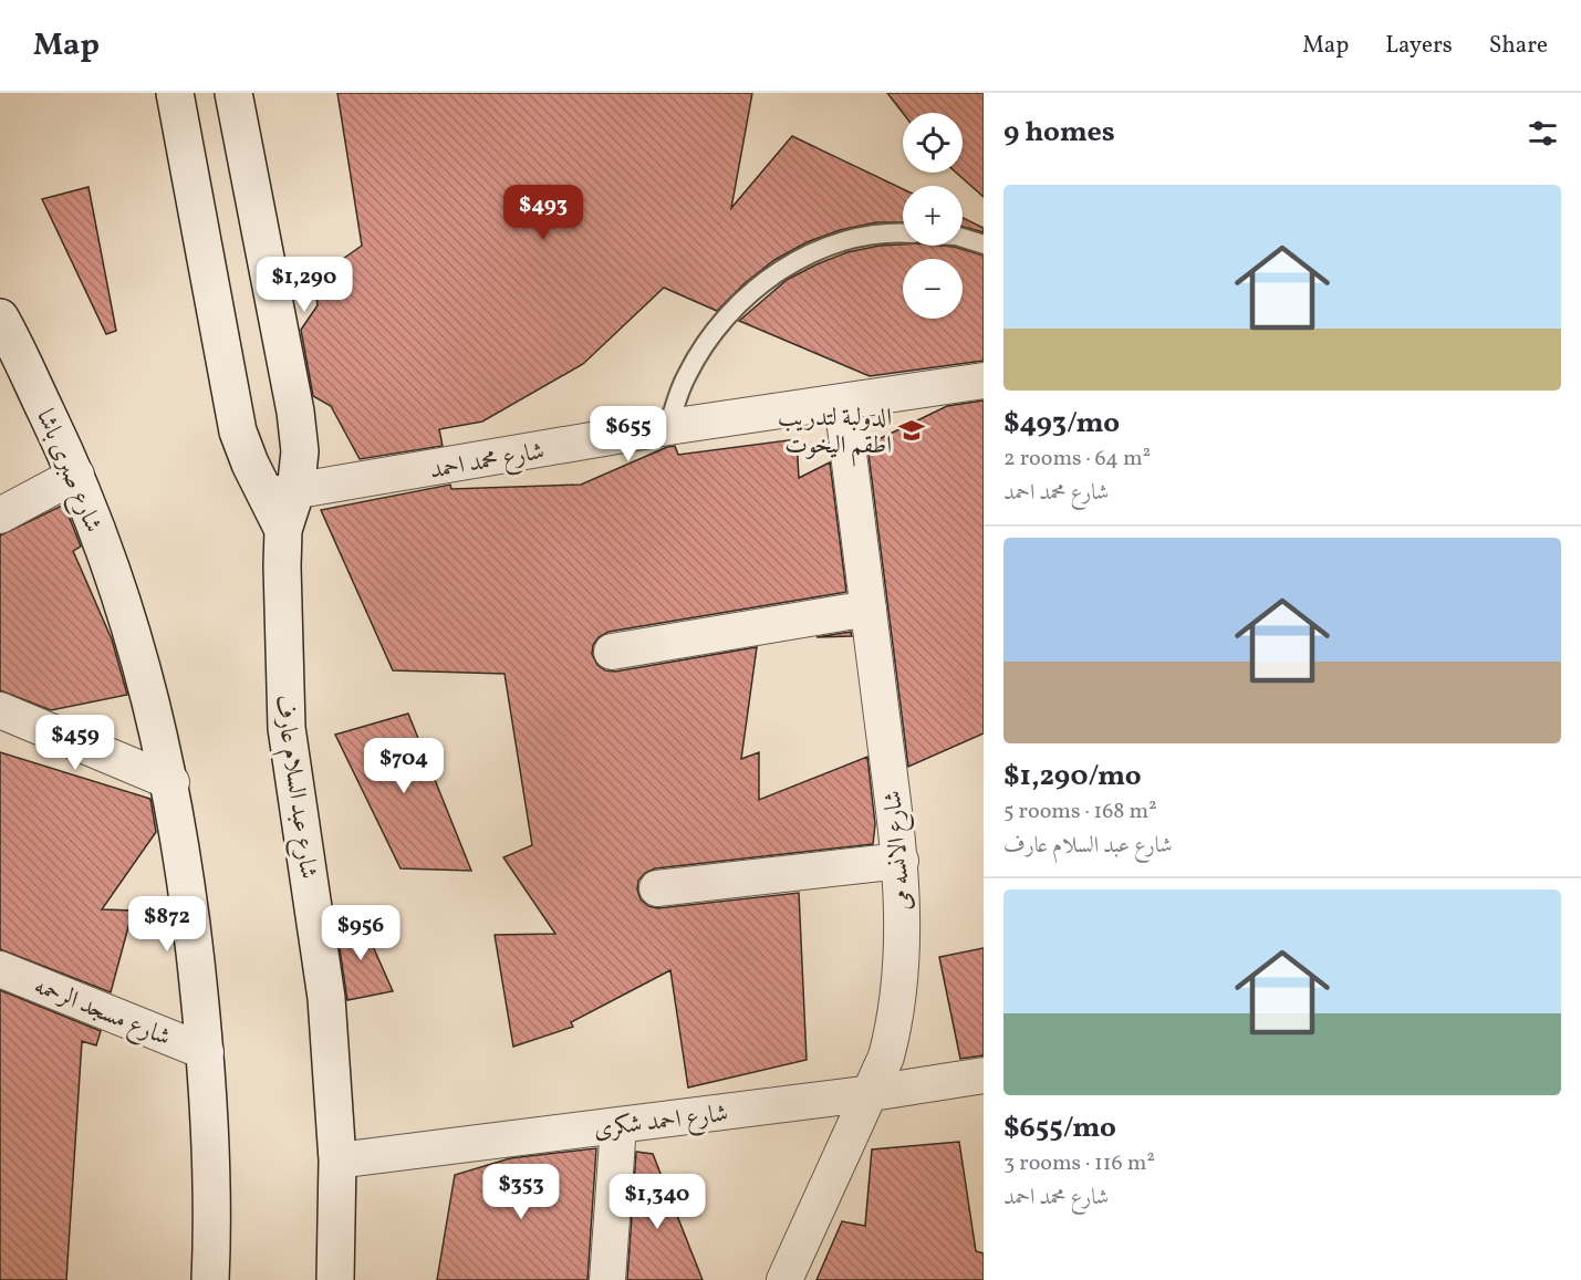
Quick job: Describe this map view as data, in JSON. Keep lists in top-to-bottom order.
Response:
{
  "streets": {
    "street": [
      "شارع محمد احمد",
      "شارع صبرى باشا",
      "شارع عبد السلام عارف",
      "شارع الانسه مى",
      "شارع مسجد الرحمه",
      "شارع احمد شكرى"
    ]
  },
  "crossings": [
    ["شارع محمد احمد", "شارع عبد السلام عارف"],
    ["شارع محمد احمد", "شارع الانسه مى"],
    ["شارع عبد السلام عارف", "شارع احمد شكرى"],
    ["شارع الانسه مى", "شارع احمد شكرى"]
  ],
  "places": {
    "school or university": ["الدولبة لتدريب اطقم اليخوت"]
  },
  "page": {
    "header": "Map",
    "nav": ["Map", "Layers", "Share"],
    "heading": "9 homes",
    "map_buttons": ["+", "−"],
    "list": [
      {
        "name": "$493/mo",
        "note": "2 rooms · 64 m² · شارع محمد احمد"
      },
      {
        "name": "$1,290/mo",
        "note": "5 rooms · 168 m² · شارع عبد السلام عارف"
      },
      {
        "name": "$655/mo",
        "note": "3 rooms · 116 m² · شارع محمد احمد"
      }
    ],
    "price": [
      "$493",
      "$1,290",
      "$655",
      "$459",
      "$704",
      "$872",
      "$956",
      "$353",
      "$1,340"
    ]
  }
}
